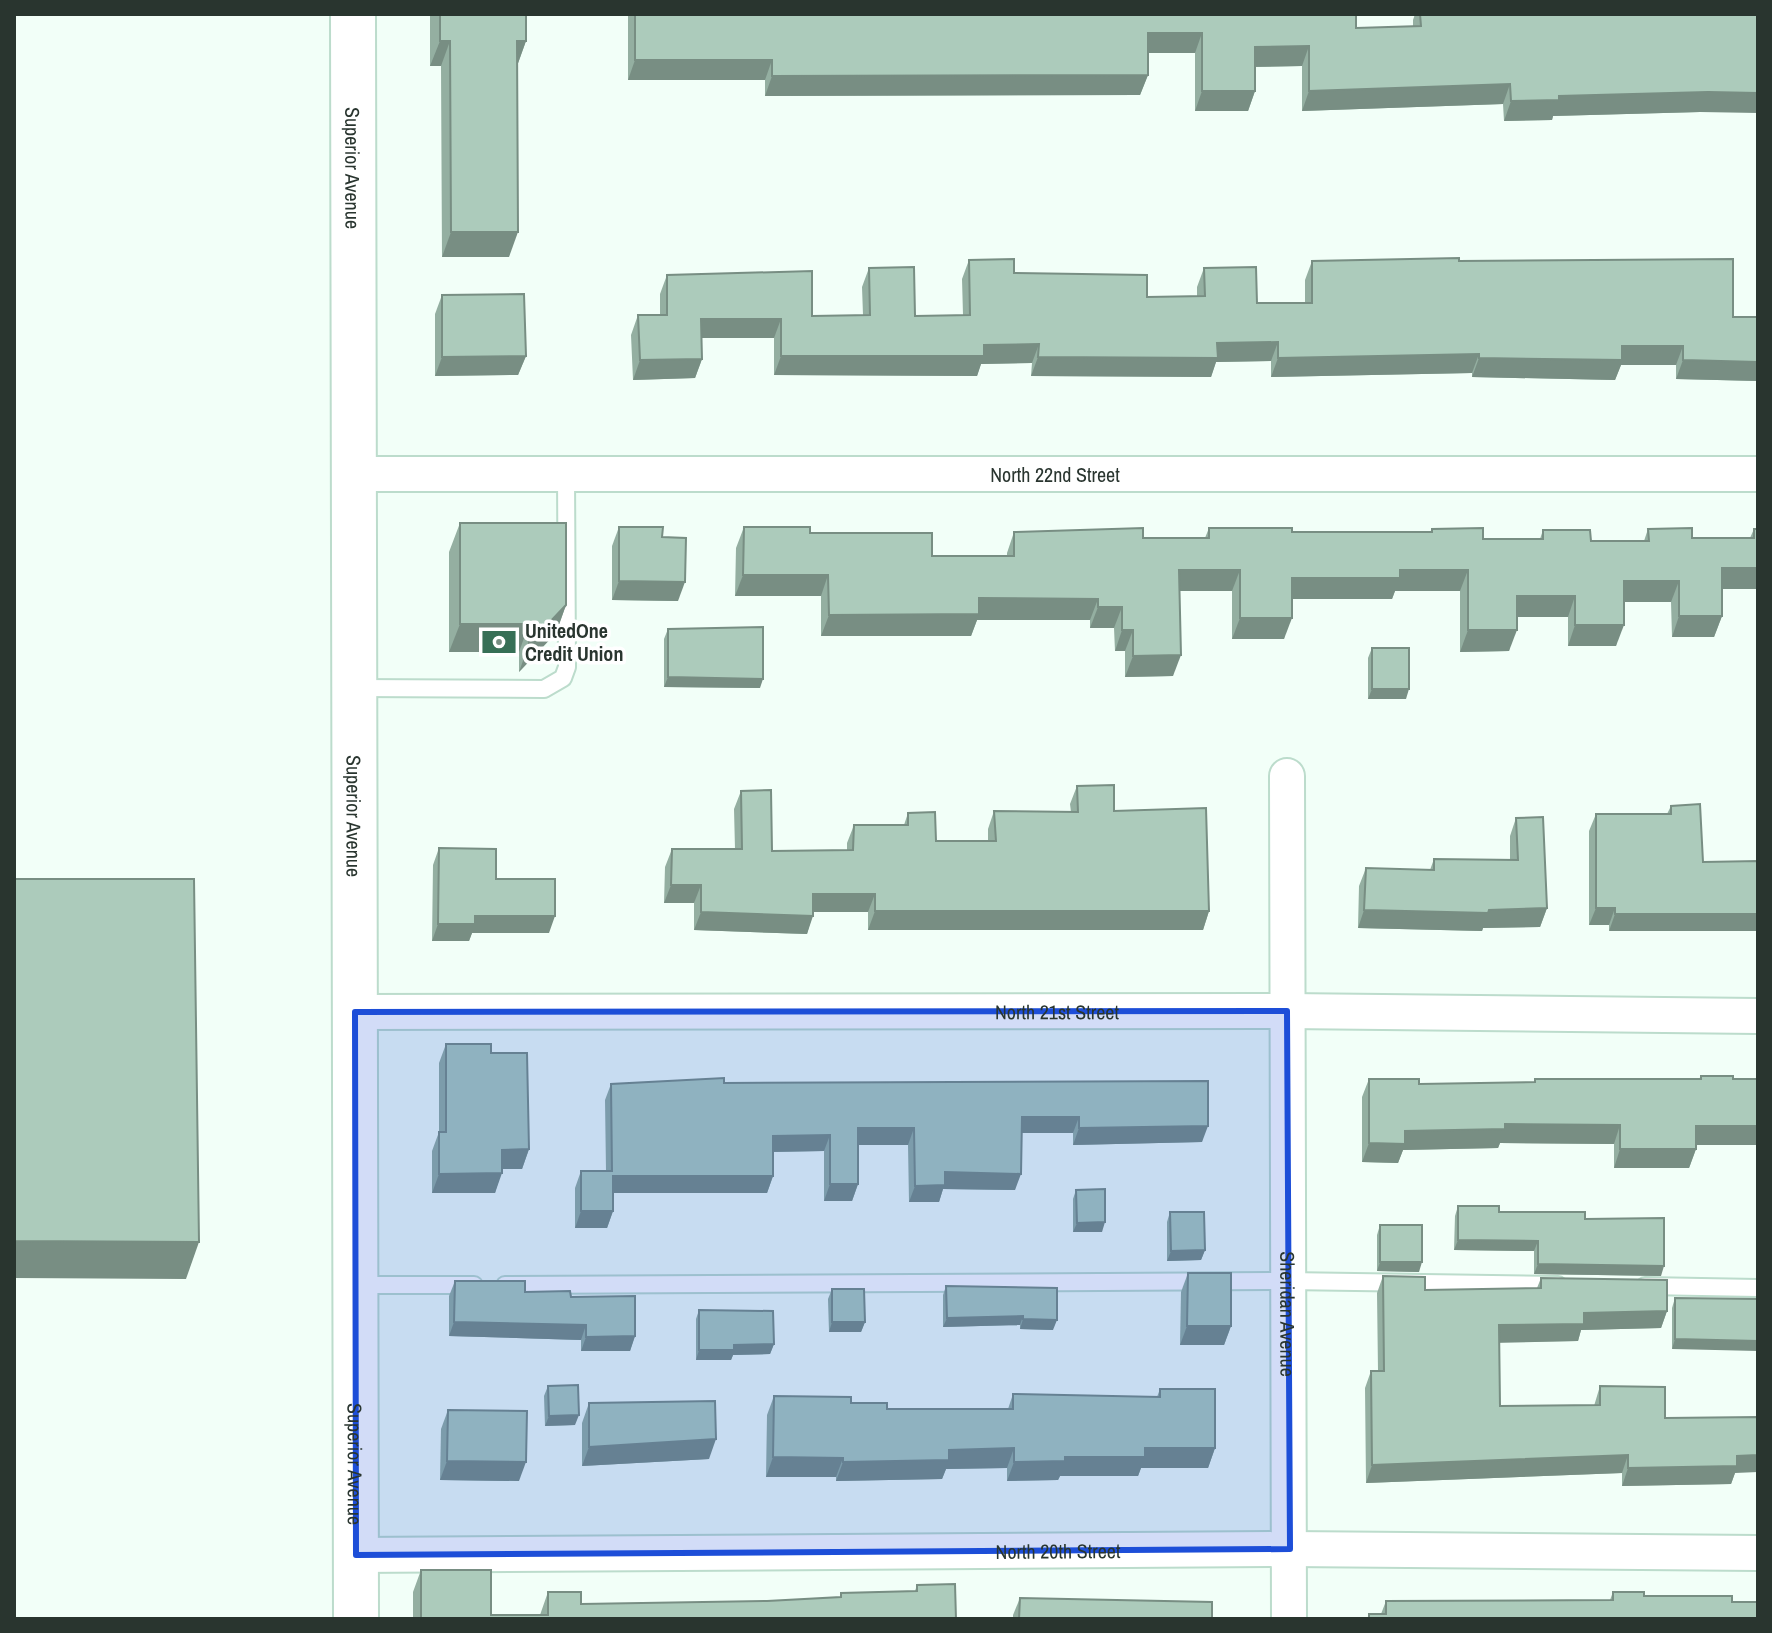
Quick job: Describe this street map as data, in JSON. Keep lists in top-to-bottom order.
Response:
{
  "streets": {
    "street": [
      "Superior Avenue",
      "North 22nd Street",
      "North 21st Street",
      "Sheridan Avenue",
      "North 20th Street"
    ]
  },
  "crossings": [
    ["Superior Avenue", "North 22nd Street"],
    ["Superior Avenue", "North 21st Street"],
    ["Superior Avenue", "North 20th Street"],
    ["North 21st Street", "Sheridan Avenue"],
    ["Sheridan Avenue", "North 20th Street"]
  ],
  "places": {
    "bank": ["UnitedOne Credit Union"]
  }
}
